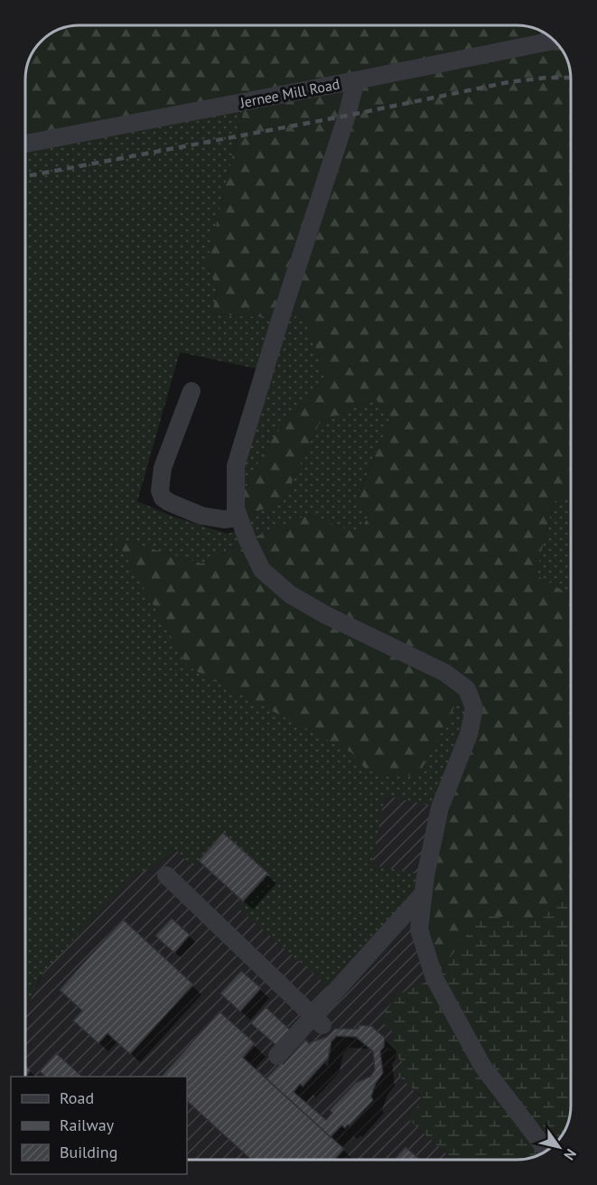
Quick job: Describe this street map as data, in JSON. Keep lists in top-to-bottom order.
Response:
{
  "streets": {
    "street": ["Jernee Mill Road"]
  },
  "legend": ["Road", "Railway", "Building"],
  "north": "bottom right"
}
